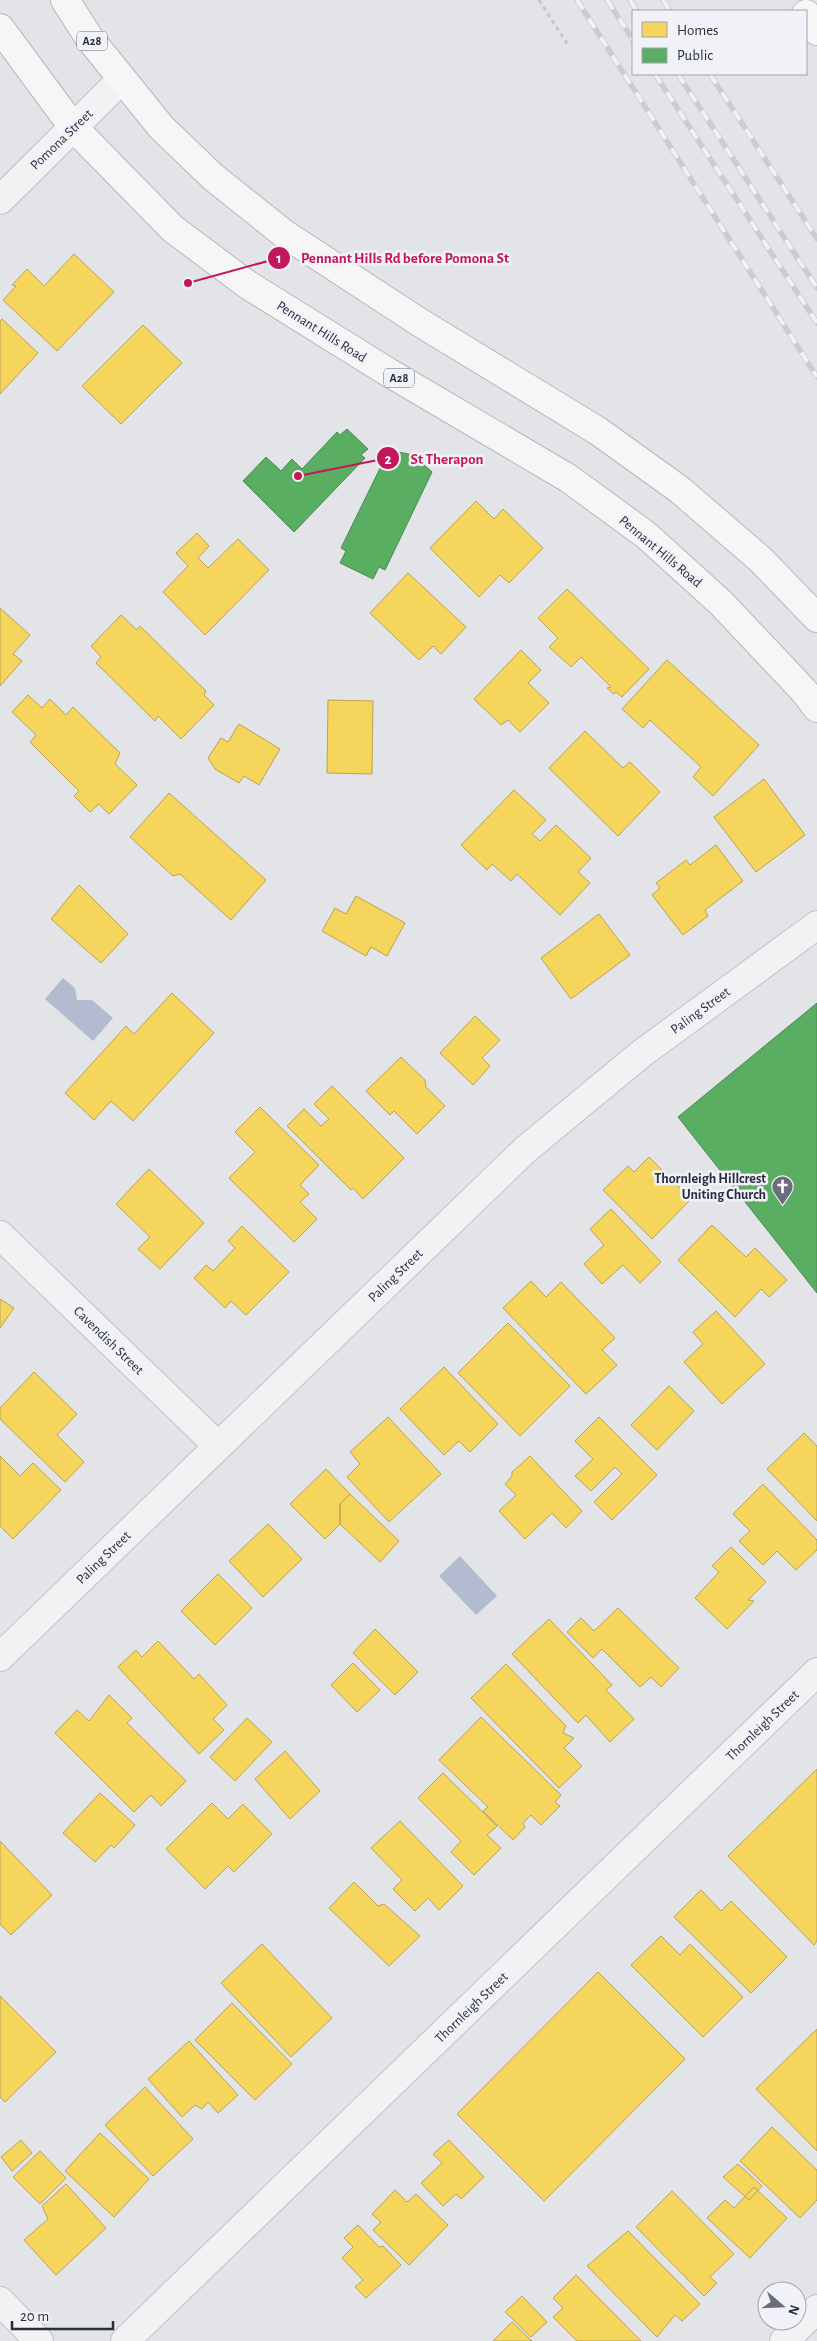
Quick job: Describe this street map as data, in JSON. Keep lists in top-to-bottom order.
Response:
{
  "streets": {
    "main road": ["A28", "Pennant Hills Road"],
    "street": [
      "Pomona Street",
      "Paling Street",
      "Cavendish Street",
      "Thornleigh Street"
    ]
  },
  "crossings": [
    ["A28", "Pomona Street"],
    ["Pomona Street", "Pennant Hills Road"],
    ["Paling Street", "Cavendish Street"]
  ],
  "places": {
    "other": ["Pennant Hills Rd before Pomona St", "St Therapon"],
    "church": ["Thornleigh Hillcrest Uniting Church"]
  },
  "legend": ["Homes", "Public"],
  "scale_bar": "20 m",
  "north": "right"
}
